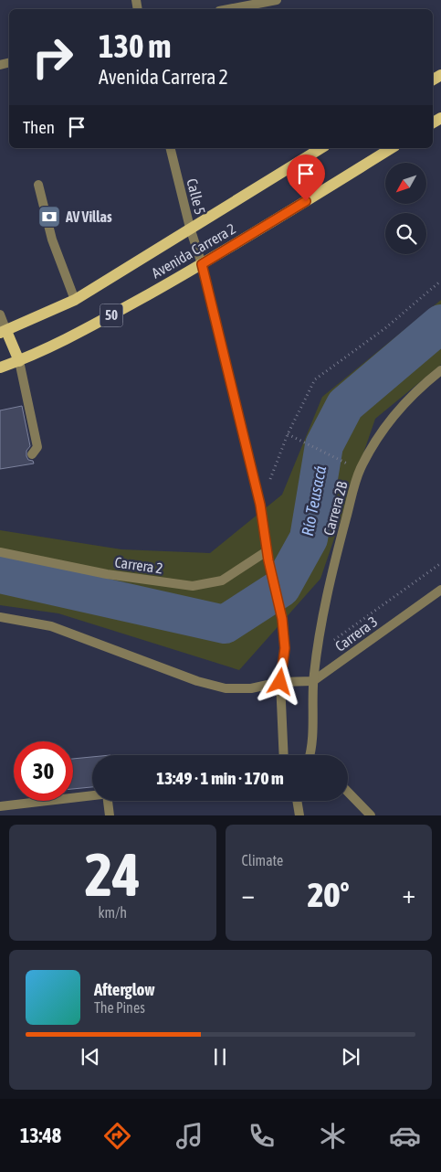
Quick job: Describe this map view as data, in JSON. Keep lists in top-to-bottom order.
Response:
{
  "streets": {
    "main road": ["Avenida Carrera 2", "50"],
    "street": [
      "Calle 5",
      "Carrera 2B",
      "Carrera 2",
      "Carrera 3"
    ]
  },
  "crossings": [
    ["Calle 5", "Avenida Carrera 2"],
    ["Calle 5", "Carrera 2"],
    ["Carrera 2B", "Carrera 3"]
  ],
  "water": ["Río Teusacá"],
  "places": {
    "bank": ["AV Villas"]
  },
  "north": "bottom left",
  "page": {
    "turn": ["130 m", "Avenida Carrera 2"],
    "then": "Then",
    "limit": "30",
    "trip": "13:49 · 1 min · 170 m",
    "tile": [
      ["24", "km/h"],
      "Climate"
    ],
    "heat": ["−", "20°", "+"],
    "song": ["Afterglow", "The Pines"],
    "tabs": "13:48"
  }
}
